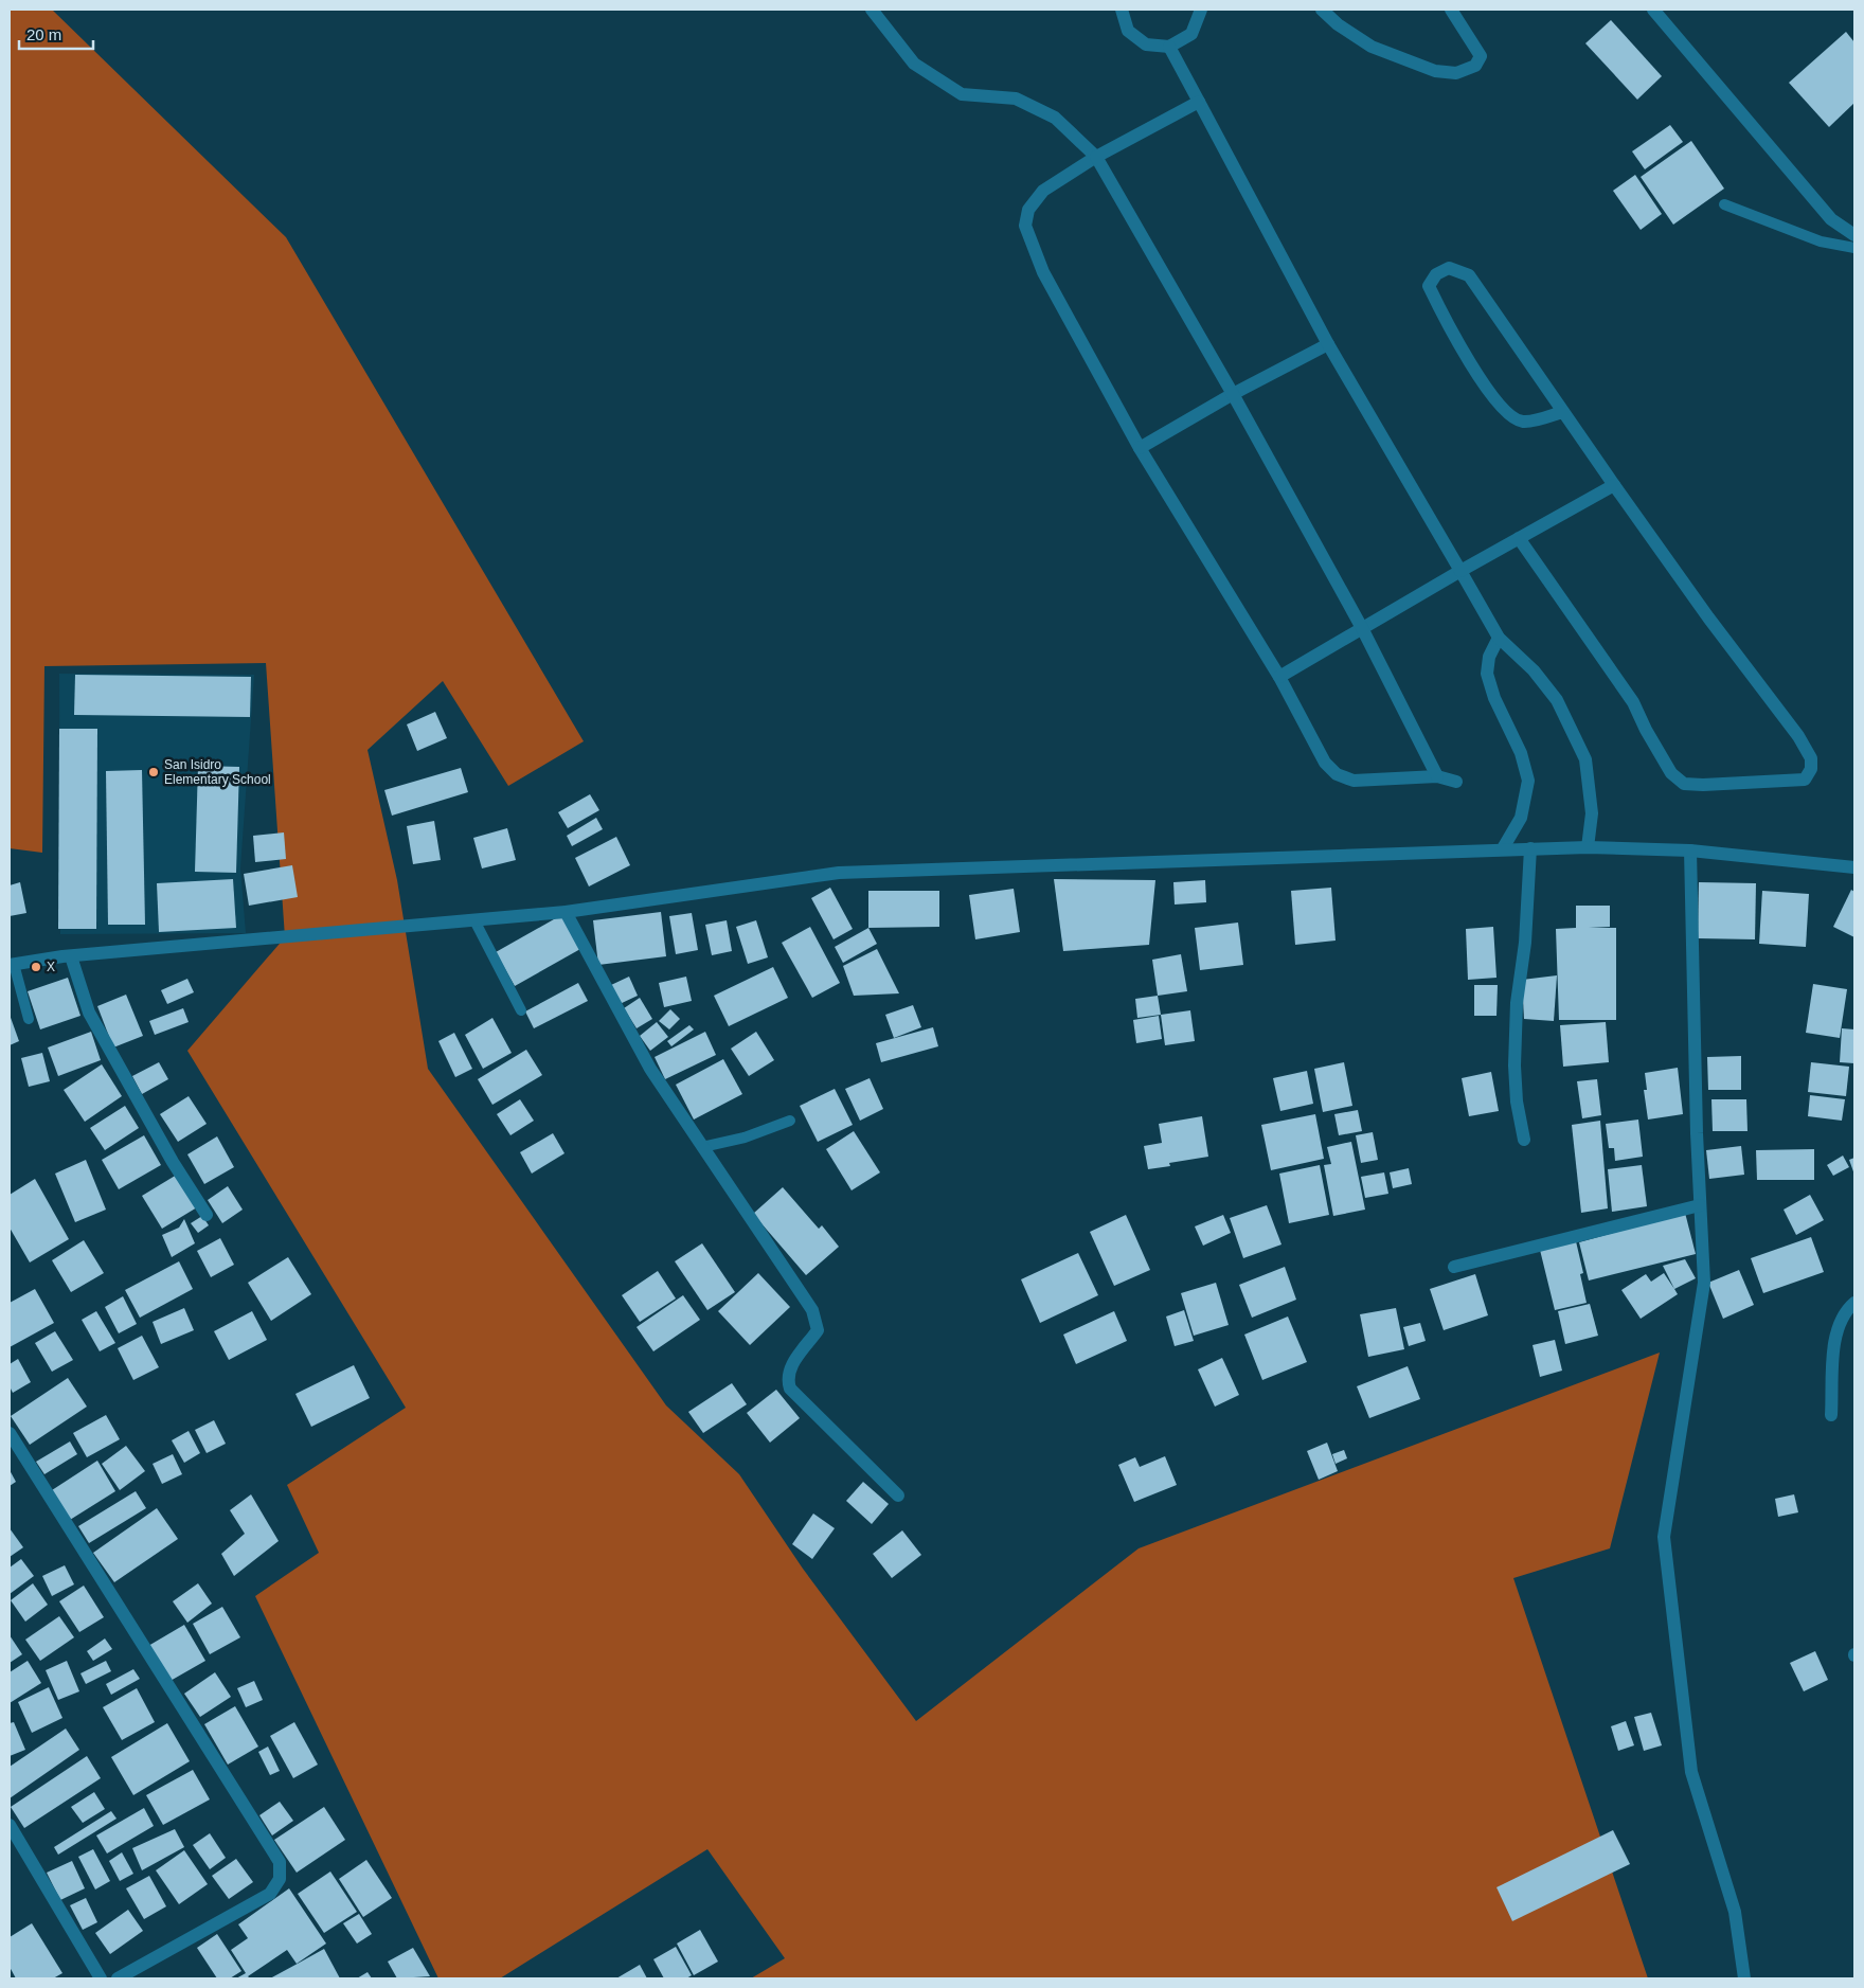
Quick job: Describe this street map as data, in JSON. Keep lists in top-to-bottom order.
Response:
{
  "places": ["San Isidro Elementary School", "X"],
  "scale_bar": "20 m"
}
